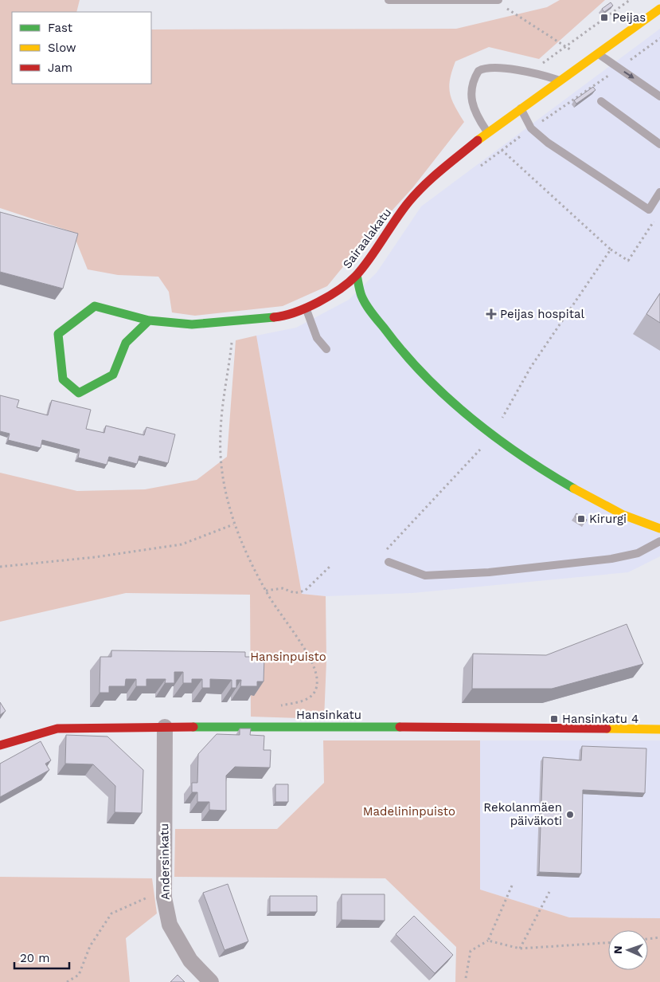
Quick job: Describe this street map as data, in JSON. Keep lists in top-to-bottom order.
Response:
{
  "streets": {
    "street": ["Sairaalakatu", "Hansinkatu", "Andersinkatu"]
  },
  "crossings": [
    ["Hansinkatu", "Andersinkatu"]
  ],
  "parks": ["Hansinpuisto", "Madelininpuisto"],
  "places": {
    "transit": ["Peijas", "Kirurgi", "Hansinkatu 4"],
    "health": ["Peijas hospital"],
    "other": ["Rekolanmäen päiväkoti"]
  },
  "legend": ["Fast", "Slow", "Jam"],
  "scale_bar": "20 m",
  "north": "left"
}
